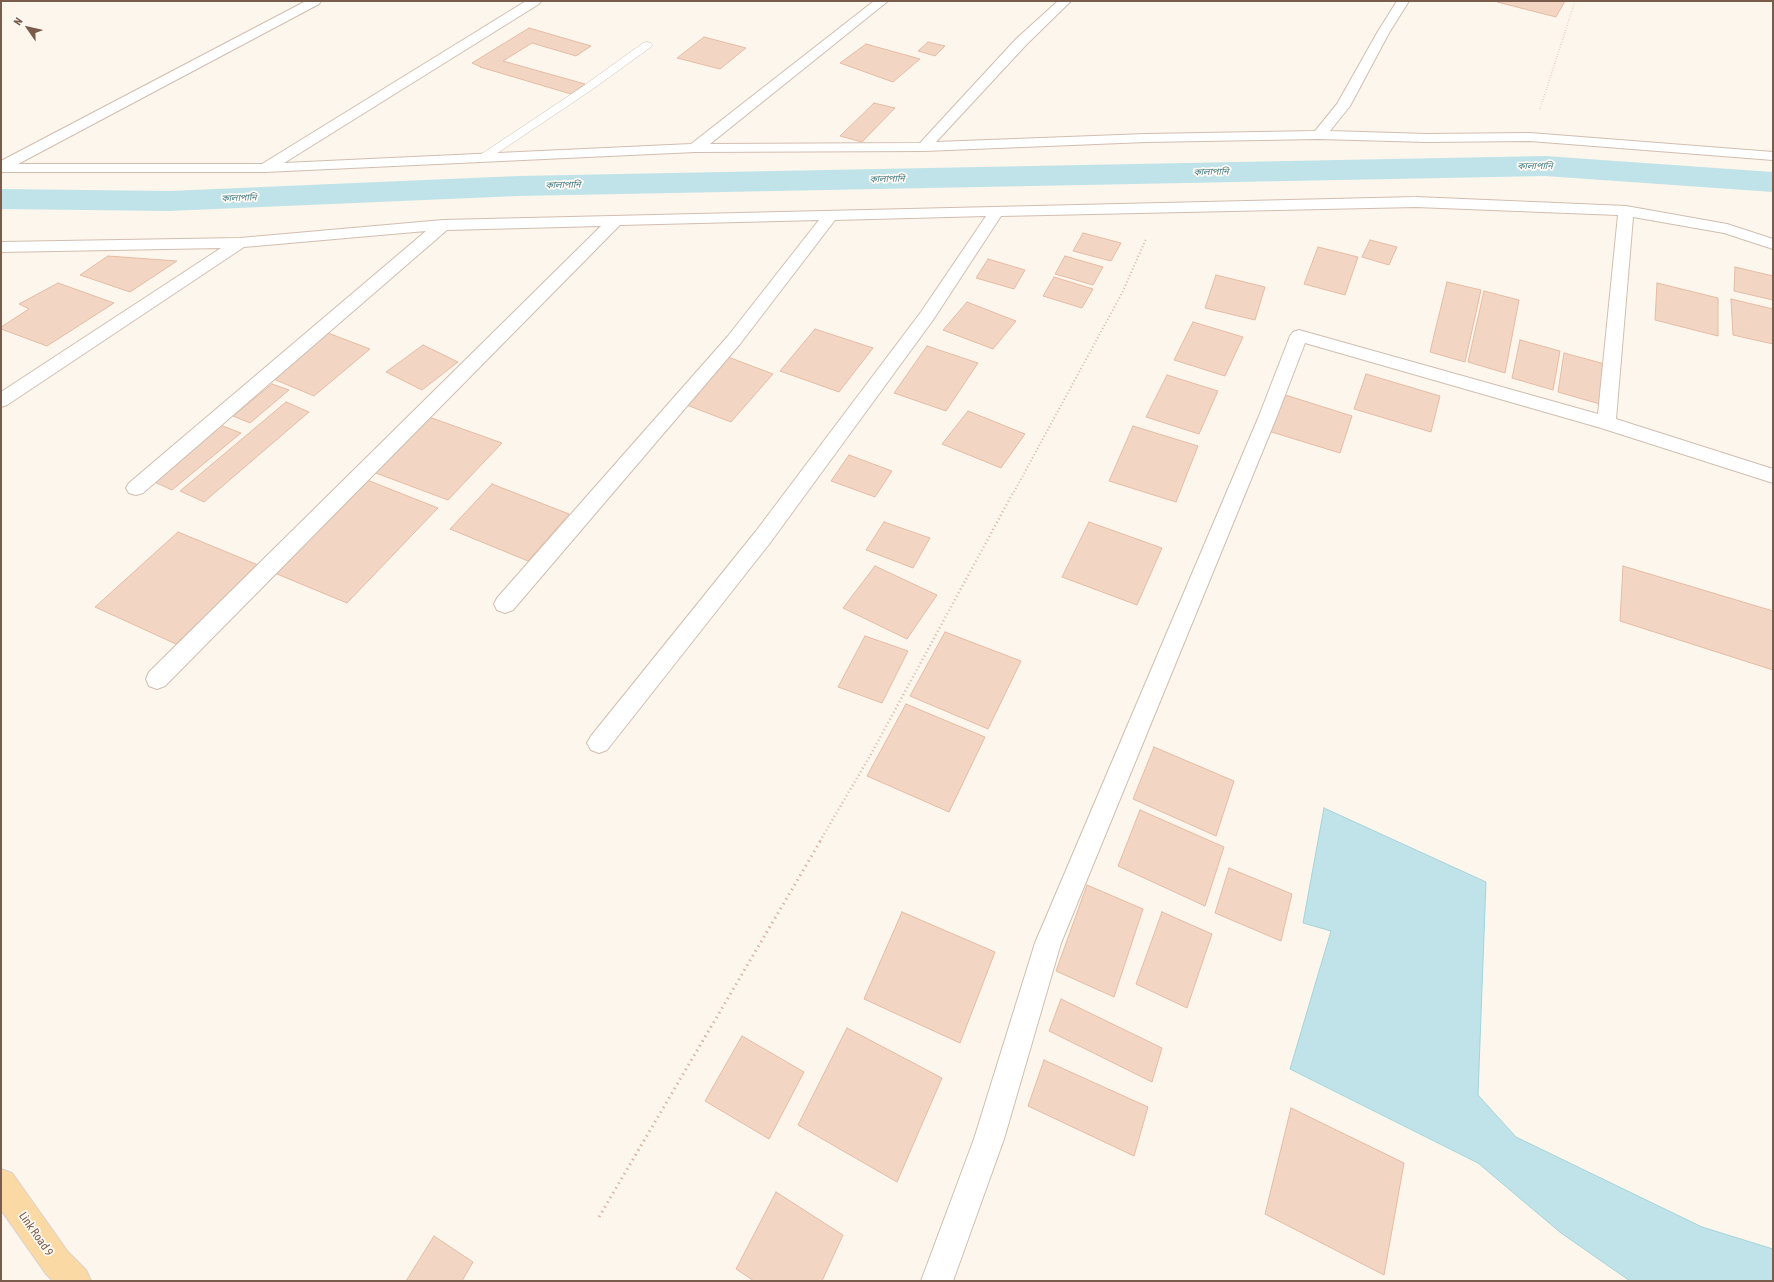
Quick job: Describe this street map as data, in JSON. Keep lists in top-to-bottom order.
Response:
{
  "streets": {
    "main road": ["Link Road 9"]
  },
  "water": ["কালাপানি"],
  "north": "top left"
}
